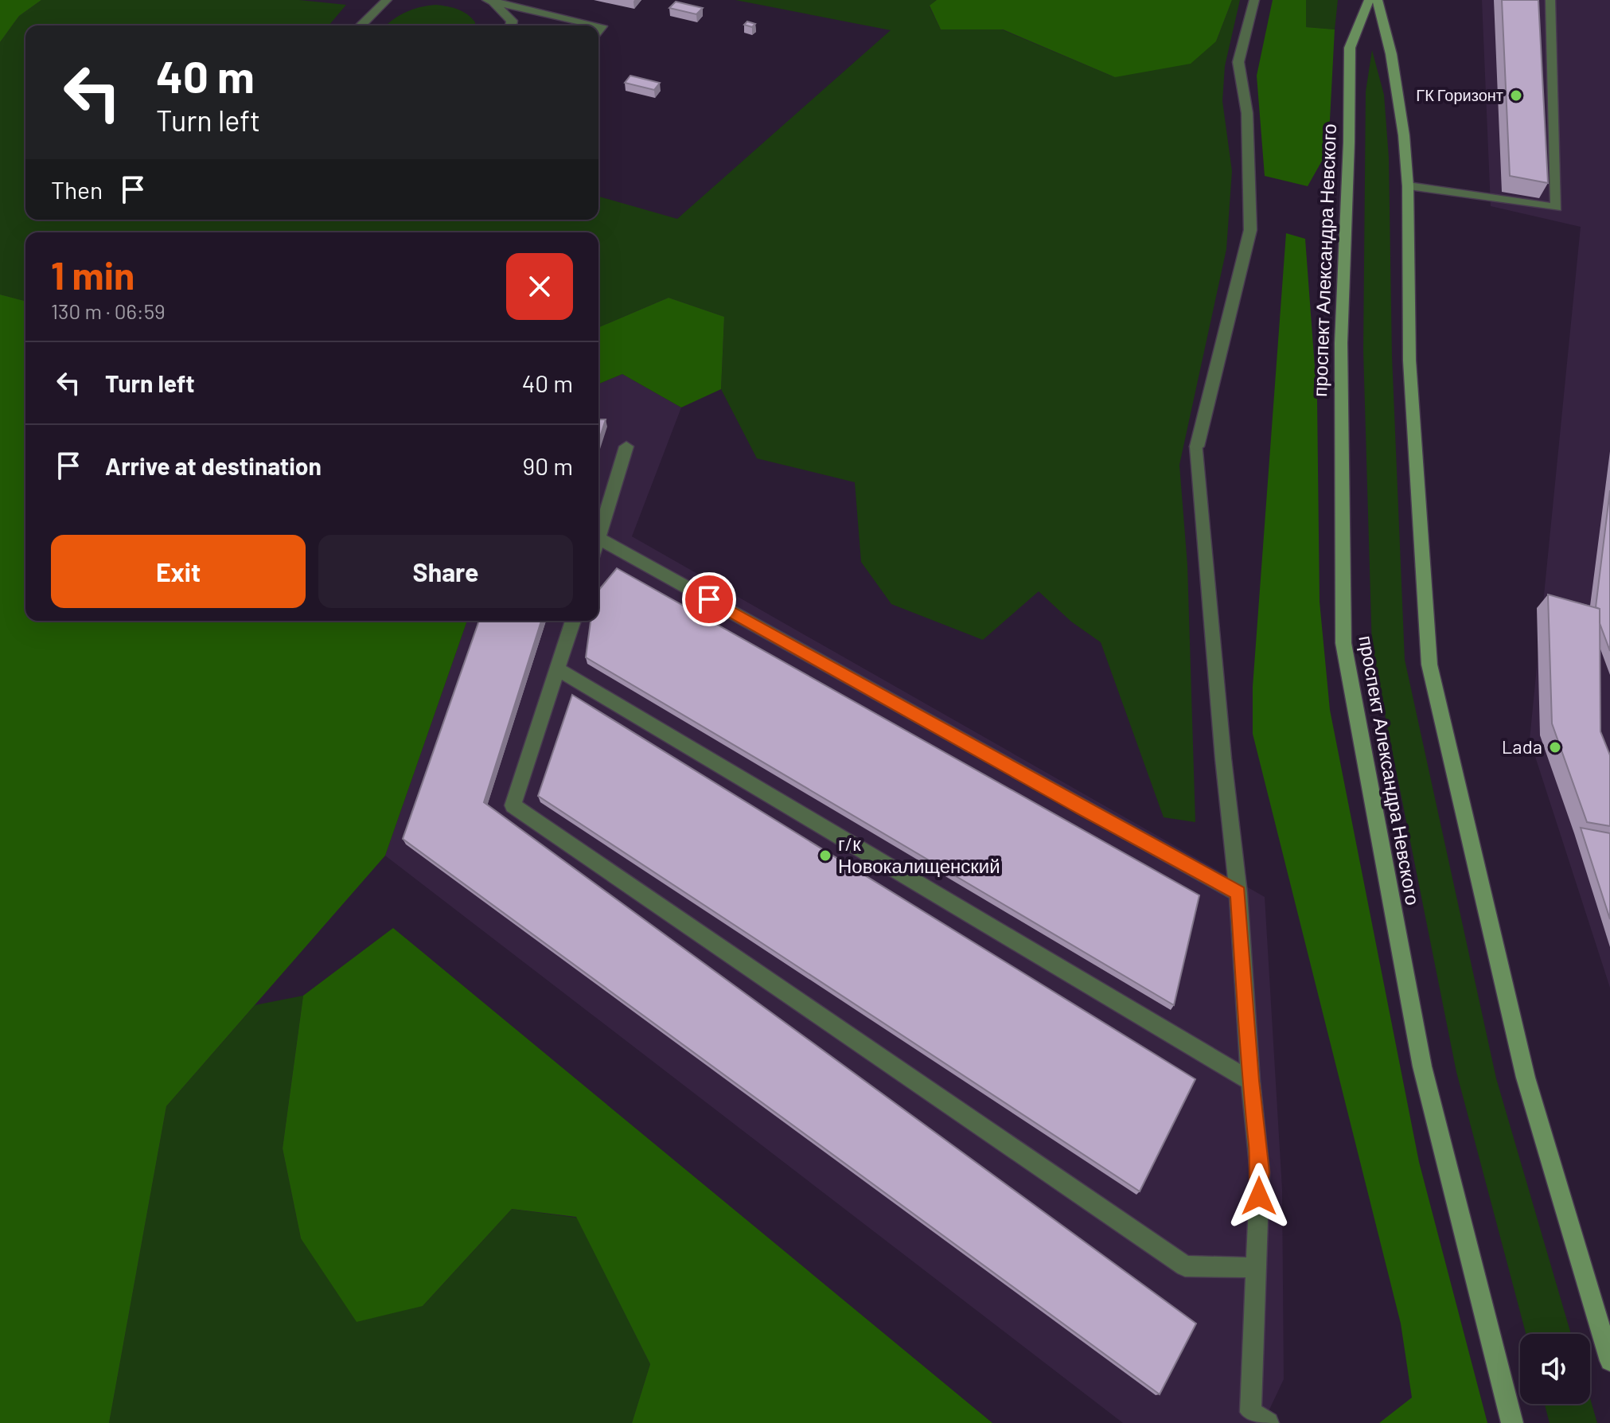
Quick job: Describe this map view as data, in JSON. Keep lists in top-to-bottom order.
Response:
{
  "streets": {
    "main road": ["проспект Александра Невского"]
  },
  "places": ["ГК Горизонт", "Lada", "г/к Новокалищенский"],
  "page": {
    "turn": ["40 m", "Turn left"],
    "then": "Then",
    "heading": ["1 min", "130 m · 06:59"],
    "list": [
      {
        "name": "Turn left",
        "value": "40 m"
      },
      {
        "name": "Arrive at destination",
        "value": "90 m"
      }
    ],
    "buttons": ["Exit", "Share"]
  }
}
